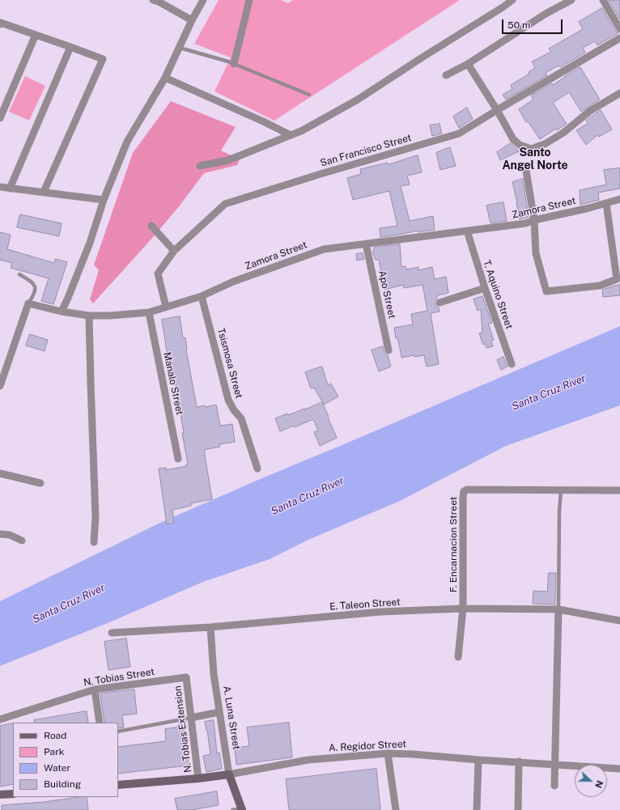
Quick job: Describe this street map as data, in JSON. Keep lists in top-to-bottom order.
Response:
{
  "streets": {
    "street": [
      "San Francisco Street",
      "Zamora Street",
      "Apo Street",
      "T. Aquino Street",
      "Tsismosa Street",
      "Manalo Street",
      "F. Encarnacion Street",
      "E. Taleon Street",
      "N. Tobias Street",
      "A. Luna Street",
      "N. Tobias Extension",
      "A. Regidor Street"
    ]
  },
  "crossings": [
    ["San Francisco Street", "Zamora Street"],
    ["Zamora Street", "Apo Street"],
    ["Zamora Street", "T. Aquino Street"],
    ["Zamora Street", "Tsismosa Street"],
    ["Zamora Street", "Manalo Street"],
    ["F. Encarnacion Street", "E. Taleon Street"],
    ["E. Taleon Street", "A. Luna Street"],
    ["N. Tobias Street", "N. Tobias Extension"],
    ["A. Luna Street", "A. Regidor Street"],
    ["N. Tobias Extension", "A. Regidor Street"]
  ],
  "districts": ["Santo Angel Norte"],
  "water": ["Santa Cruz River"],
  "legend": [
    "Road",
    "Park",
    "Water",
    "Building"
  ],
  "scale_bar": "50 m",
  "north": "right"
}
